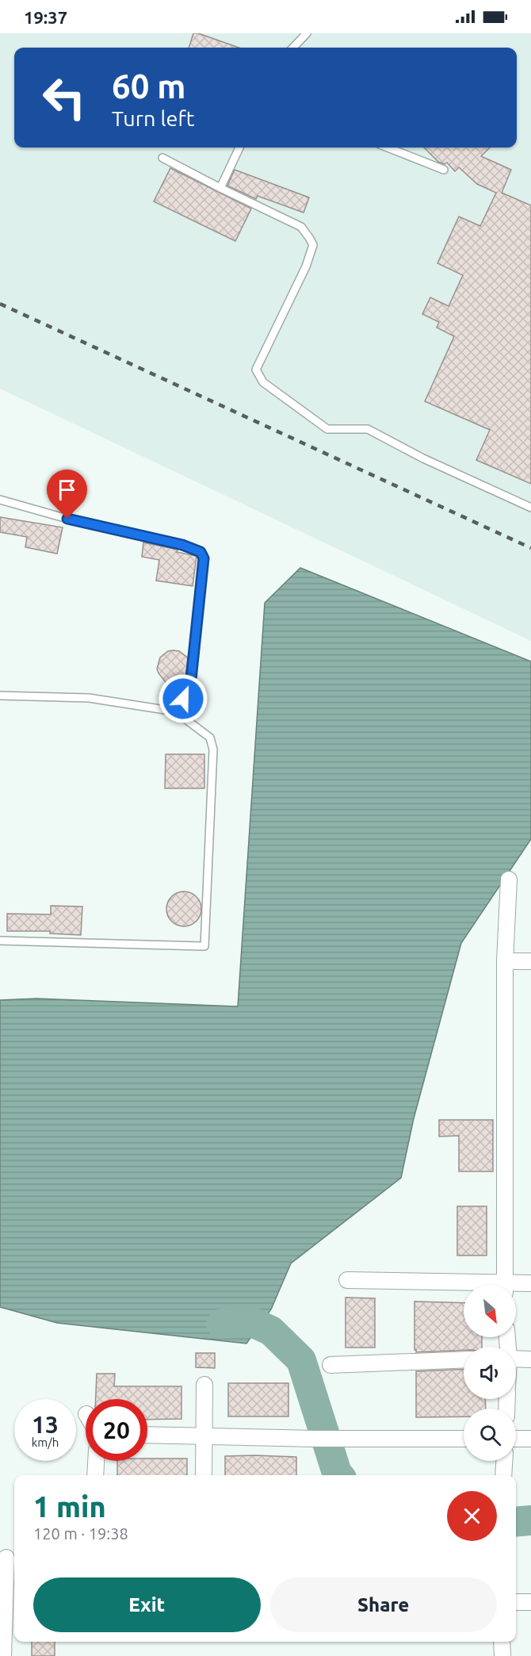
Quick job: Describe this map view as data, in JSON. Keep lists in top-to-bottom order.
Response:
{
  "north": "bottom right",
  "page": {
    "status": "19:37",
    "turn": ["60 m", "Turn left"],
    "speed": "13 km/h",
    "limit": "20",
    "heading": ["1 min", "120 m · 19:38"],
    "buttons": ["Exit", "Share"]
  }
}
